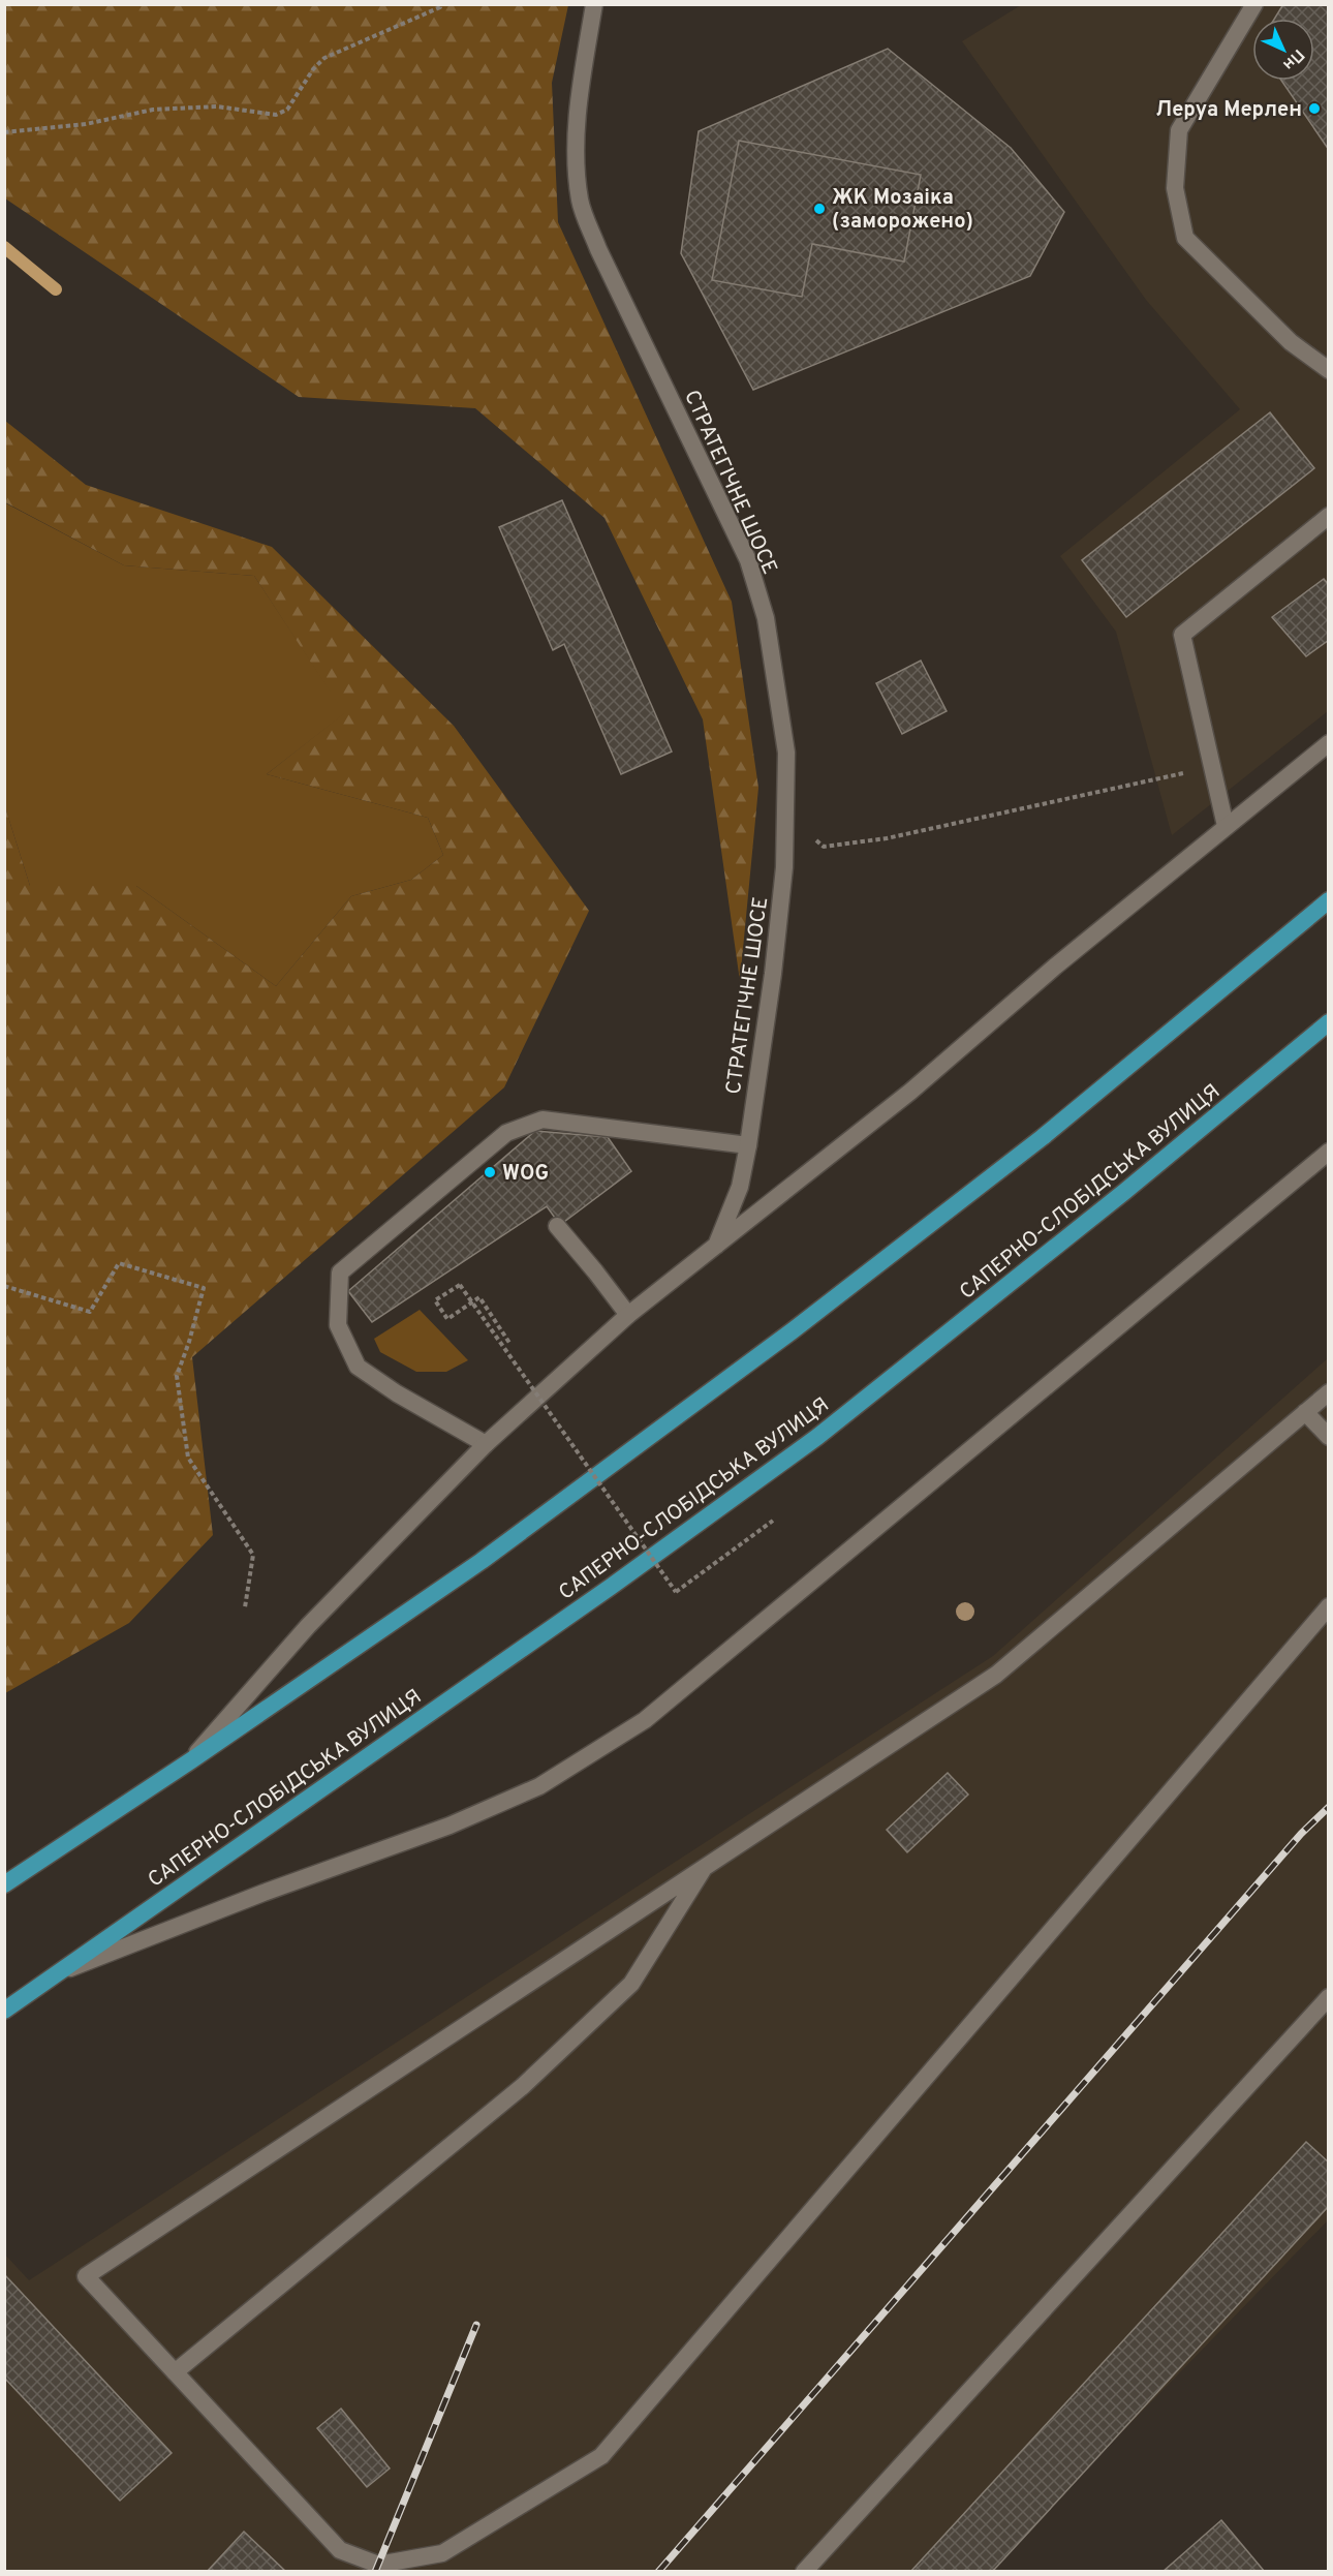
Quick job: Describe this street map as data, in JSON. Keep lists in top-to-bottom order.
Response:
{
  "streets": {
    "main road": ["САПЕРНО-СЛОБІДСЬКА ВУЛИЦЯ"],
    "street": ["СТРАТЕГІЧНЕ ШОСЕ"]
  },
  "places": ["Леруа Мерлен", "ЖК Мозаіка (заморожено)", "WOG"],
  "north": "bottom right"
}
